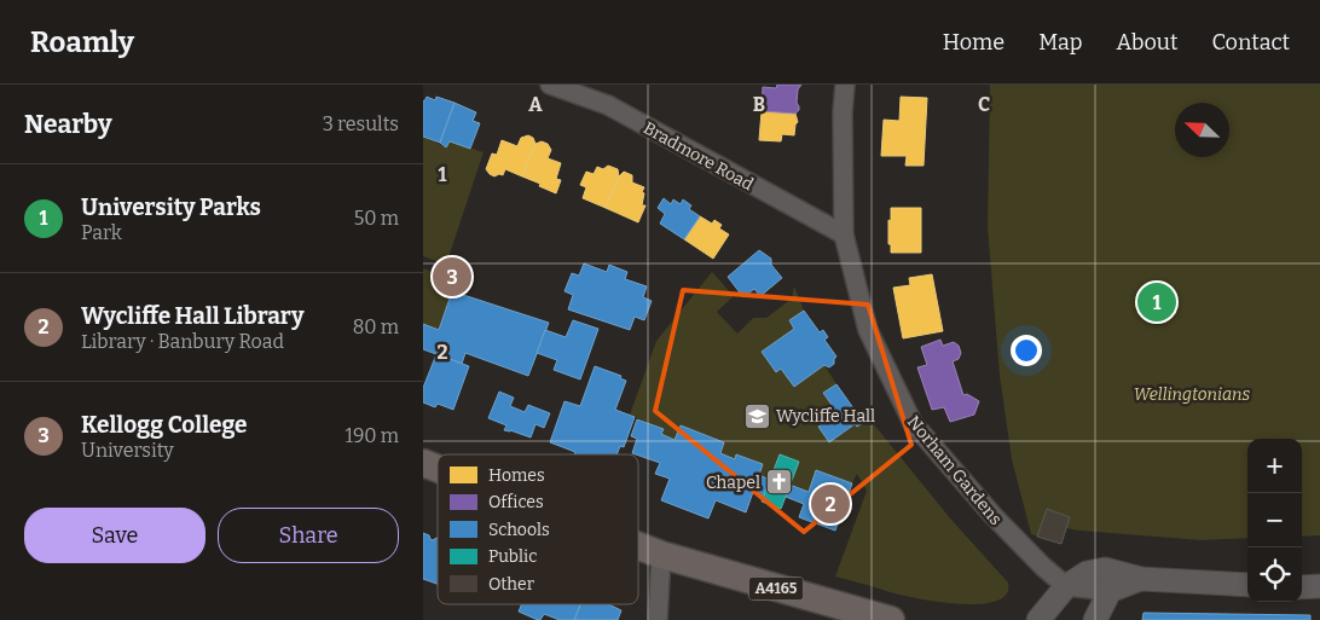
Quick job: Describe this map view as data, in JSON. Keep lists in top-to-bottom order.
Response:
{
  "streets": {
    "main road": ["A4165"],
    "street": ["Bradmore Road", "Norham Gardens"]
  },
  "crossings": [
    ["Bradmore Road", "Norham Gardens"]
  ],
  "parks": ["Wellingtonians"],
  "places": {
    "school or university": ["Wycliffe Hall"],
    "church": ["Chapel"]
  },
  "legend": [
    "Homes",
    "Offices",
    "Schools",
    "Public",
    "Other"
  ],
  "north": "top left",
  "page": {
    "header": "Roamly",
    "nav": [
      "Home",
      "Map",
      "About",
      "Contact"
    ],
    "heading": ["Nearby", "3 results"],
    "list": [
      {
        "mark": "1",
        "name": "University Parks",
        "note": "Park",
        "value": "50 m"
      },
      {
        "mark": "2",
        "name": "Wycliffe Hall Library",
        "note": "Library · Banbury Road",
        "value": "80 m"
      },
      {
        "mark": "3",
        "name": "Kellogg College",
        "note": "University",
        "value": "190 m"
      }
    ],
    "pins": ["3", "1", "2"],
    "map_buttons": ["+", "−"],
    "buttons": ["Save", "Share"]
  },
  "grid": {
    "columns": ["A", "B", "C"],
    "rows": ["1", "2"]
  }
}
